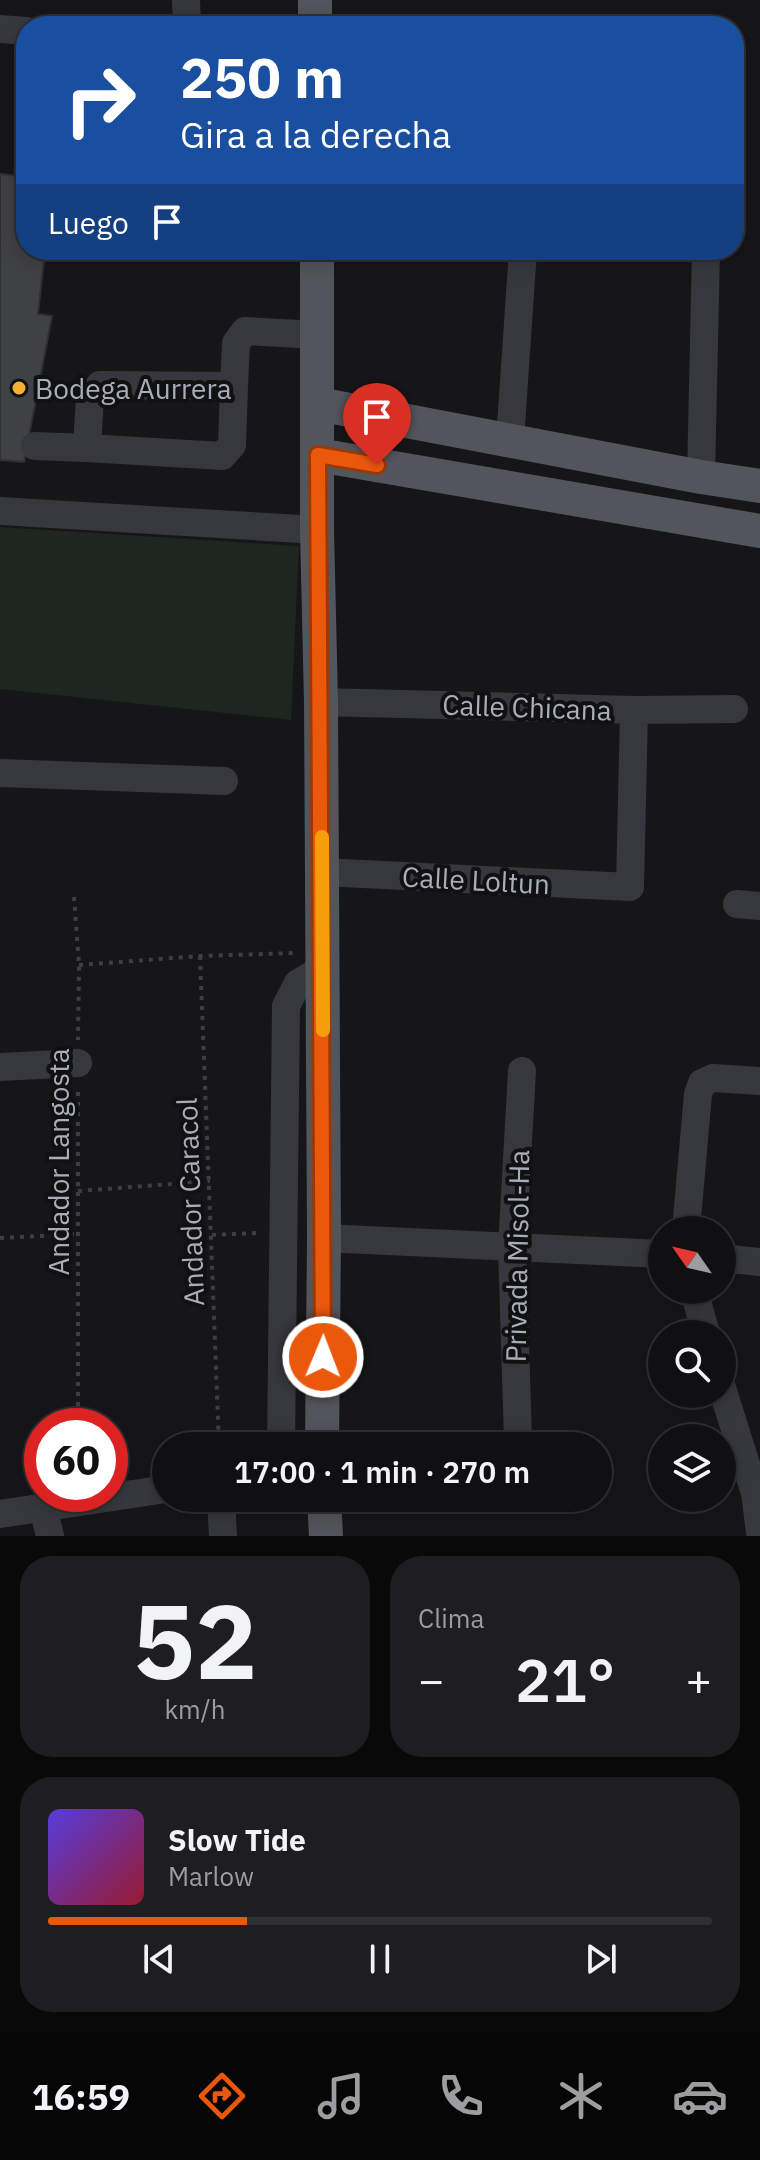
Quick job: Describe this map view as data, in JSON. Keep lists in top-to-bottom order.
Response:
{
  "streets": {
    "street": ["Calle Chicana", "Calle Loltun", "Privada Misol-Ha"],
    "path": ["Andador Langosta", "Andador Caracol"]
  },
  "crossings": [
    ["Calle Chicana", "Calle Loltun"]
  ],
  "places": ["Bodega Aurrera"],
  "north": "top left",
  "page": {
    "turn": ["250 m", "Gira a la derecha"],
    "then": "Luego",
    "limit": "60",
    "trip": "17:00 · 1 min · 270 m",
    "tile": [
      ["52", "km/h"],
      "Clima"
    ],
    "heat": ["−", "21°", "+"],
    "song": ["Slow Tide", "Marlow"],
    "tabs": "16:59"
  }
}
